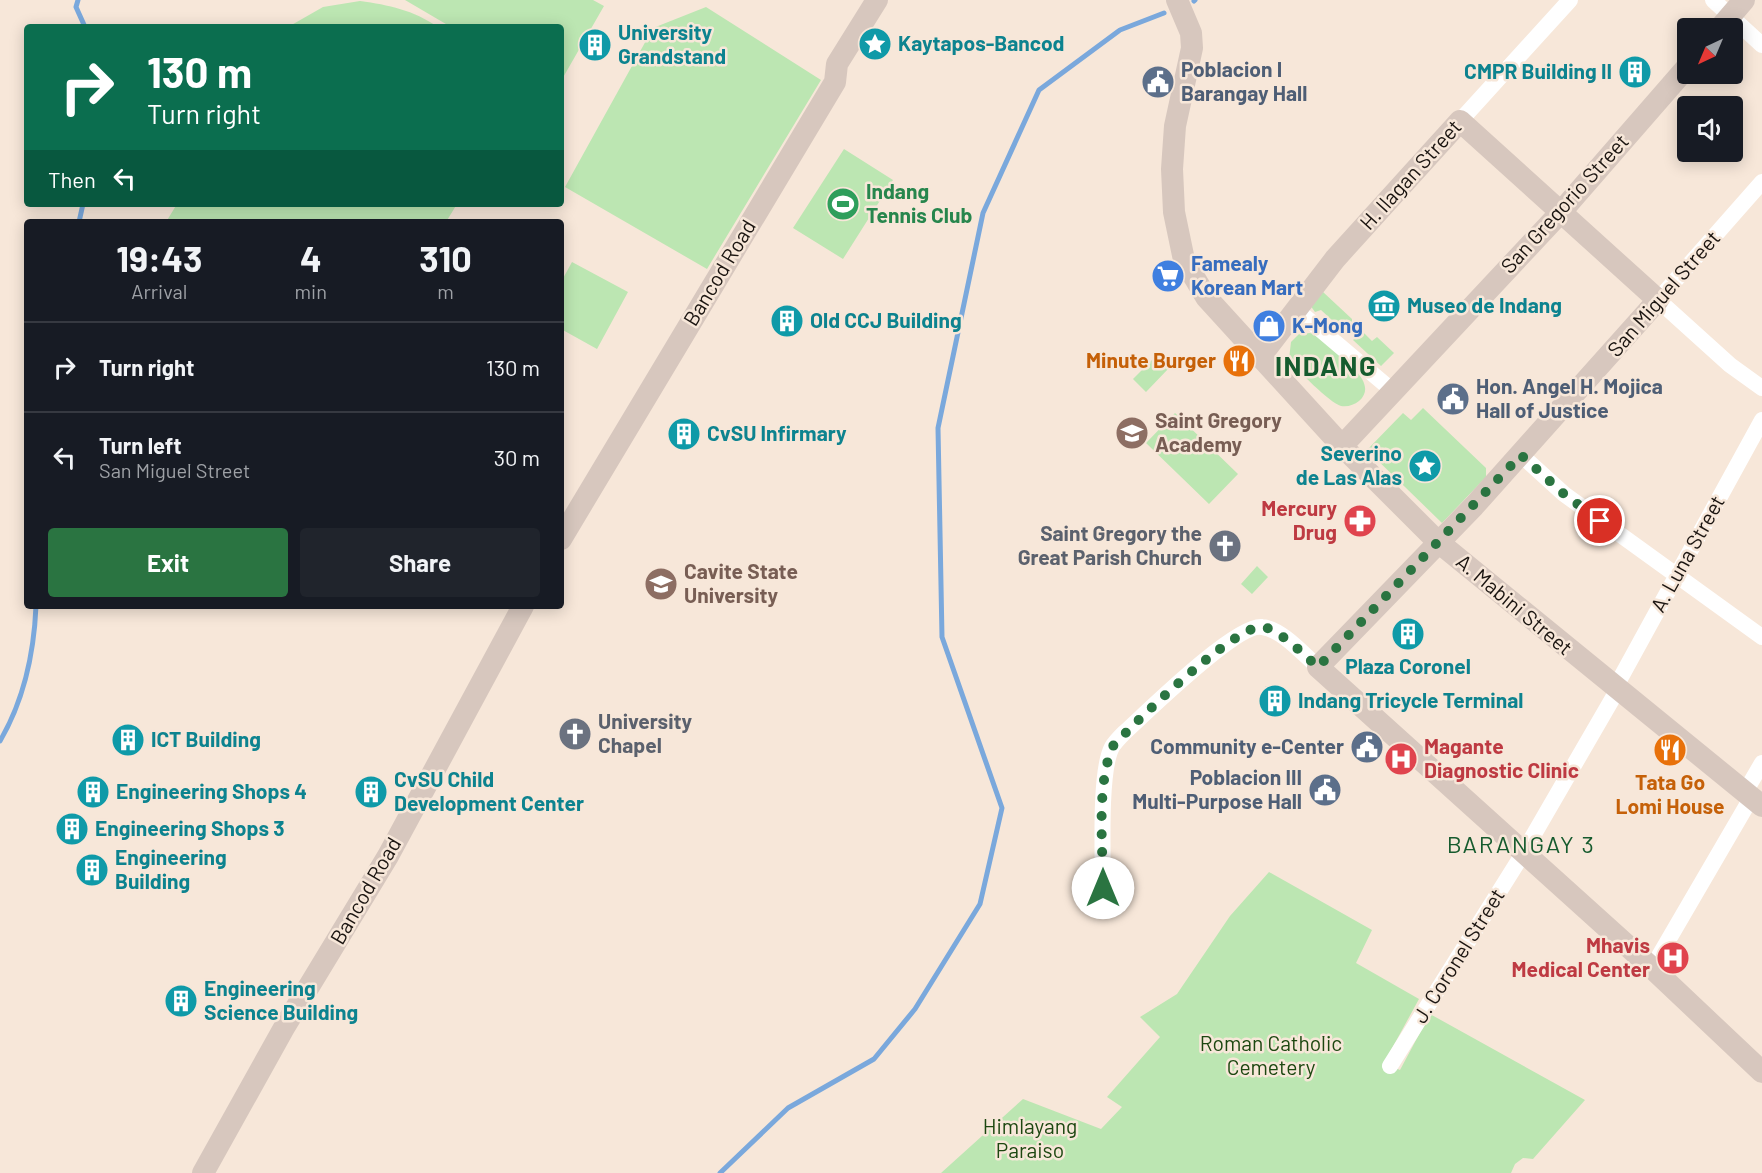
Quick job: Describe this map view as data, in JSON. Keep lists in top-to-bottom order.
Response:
{
  "streets": {
    "main road": [
      "H. Ilagan Street",
      "San Gregorio Street",
      "Bancod Road",
      "San Miguel Street",
      "A. Mabini Street"
    ],
    "street": ["A. Luna Street", "J. Coronel Street"]
  },
  "crossings": [
    ["H. Ilagan Street", "A. Mabini Street"],
    ["San Gregorio Street", "A. Mabini Street"],
    ["San Miguel Street", "A. Mabini Street"],
    ["A. Luna Street", "A. Mabini Street"],
    ["A. Luna Street", "J. Coronel Street"],
    ["A. Mabini Street", "J. Coronel Street"]
  ],
  "districts": ["INDANG", "BARANGAY 3"],
  "parks": ["Roman Catholic Cemetery", "Himlayang Paraiso"],
  "places": {
    "place": ["Kaytapos-Bancod", "Severino de Las Alas"],
    "building": [
      "University Grandstand",
      "CMPR Building II",
      "Old CCJ Building",
      "CvSU Infirmary",
      "Plaza Coronel",
      "Indang Tricycle Terminal",
      "ICT Building",
      "Engineering Shops 4",
      "CvSU Child Development Center",
      "Engineering Shops 3",
      "Engineering Building",
      "Engineering Science Building"
    ],
    "public building": [
      "Poblacion I Barangay Hall",
      "Hon. Angel H. Mojica Hall of Justice",
      "Community e-Center",
      "Poblacion III Multi-Purpose Hall"
    ],
    "sports": ["Indang Tennis Club"],
    "supermarket": ["Famealy Korean Mart"],
    "museum": ["Museo de Indang"],
    "shop": ["K-Mong"],
    "restaurant": ["Minute Burger", "Tata Go Lomi House"],
    "school or university": ["Saint Gregory Academy", "Cavite State University"],
    "pharmacy": ["Mercury Drug"],
    "church": ["Saint Gregory the Great Parish Church", "University Chapel"],
    "hospital": ["Magante Diagnostic Clinic", "Mhavis Medical Center"]
  },
  "north": "bottom left",
  "page": {
    "turn": ["130 m", "Turn right"],
    "then": "Then",
    "eta": [
      "19:43",
      "Arrival",
      "4",
      "min",
      "310",
      "m"
    ],
    "list": [
      {
        "name": "Turn right",
        "value": "130 m"
      },
      {
        "name": "Turn left",
        "note": "San Miguel Street",
        "value": "30 m"
      }
    ],
    "buttons": ["Exit", "Share"]
  }
}
